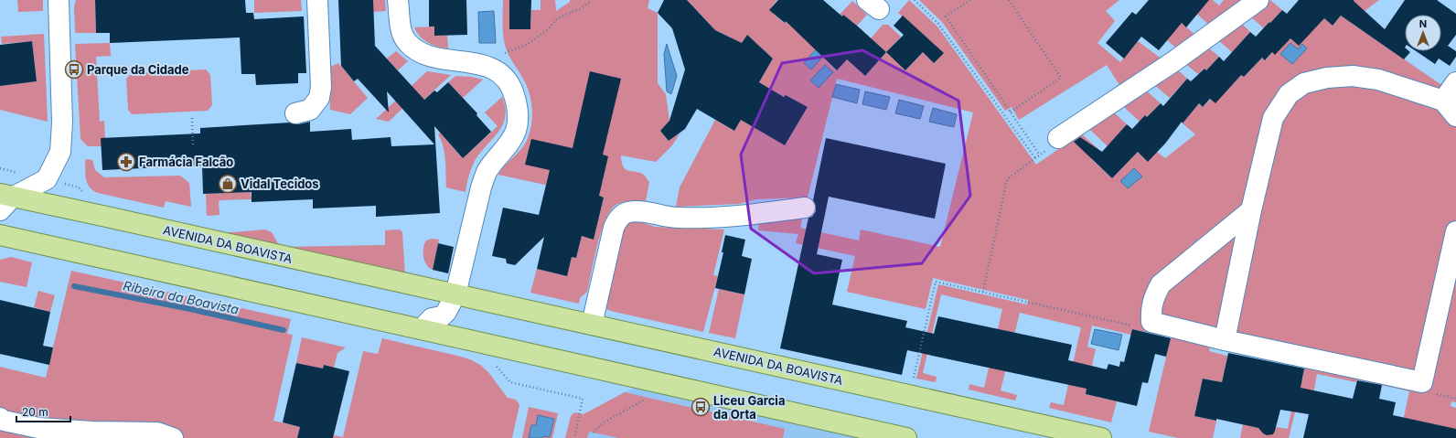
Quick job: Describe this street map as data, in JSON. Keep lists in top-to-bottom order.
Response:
{
  "streets": {
    "main road": ["AVENIDA DA BOAVISTA"]
  },
  "water": ["Ribeira da Boavista"],
  "places": {
    "bus stop": ["Parque da Cidade", "Liceu Garcia da Orta"],
    "pharmacy": ["Farmácia Falcão"],
    "shop": ["Vidal Tecidos"]
  },
  "scale_bar": "20 m",
  "north": "top"
}
